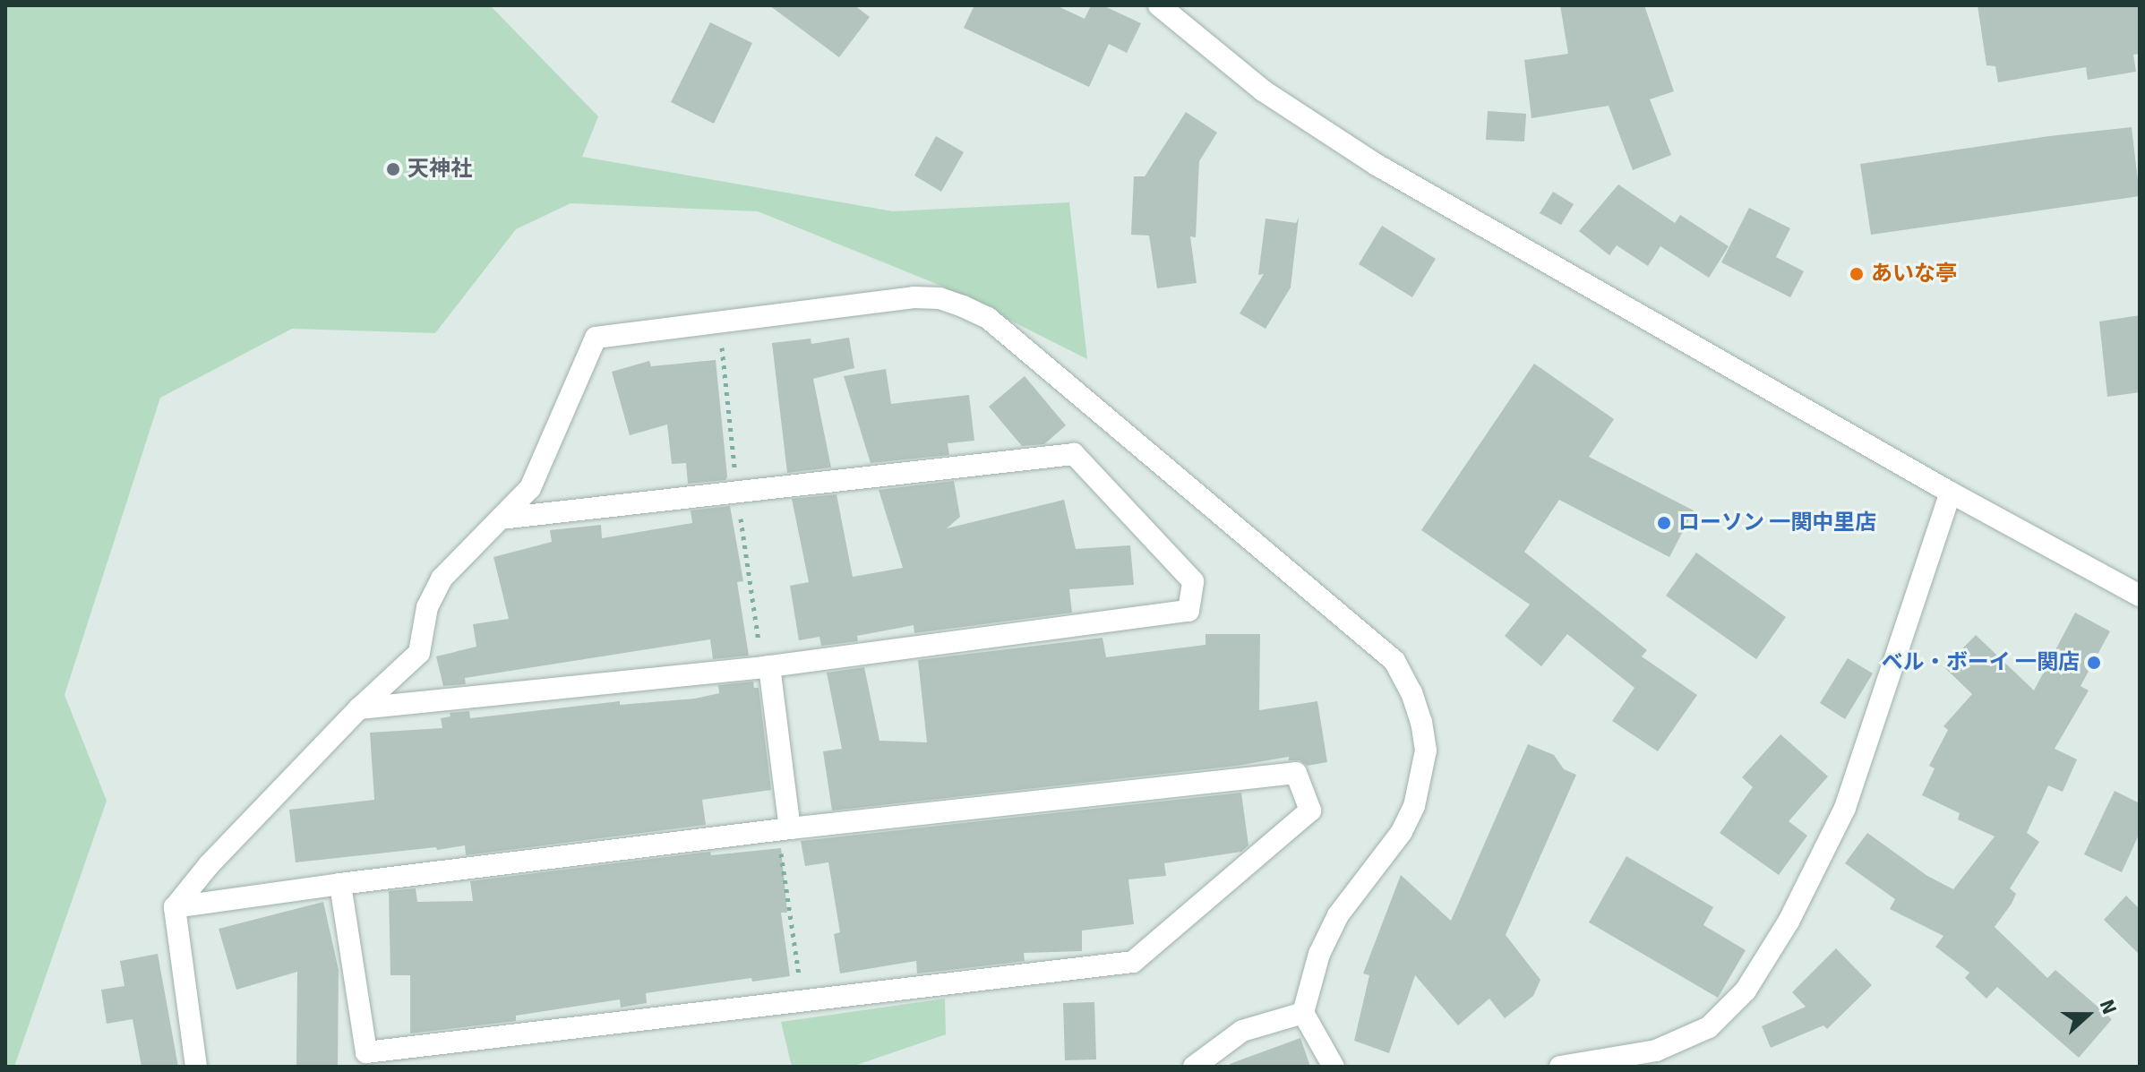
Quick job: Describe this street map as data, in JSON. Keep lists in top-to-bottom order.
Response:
{
  "places": [
    "天神社",
    "あいな亭",
    "ローソン 一関中里店",
    "ベル・ボーイ 一関店"
  ],
  "north": "right"
}
